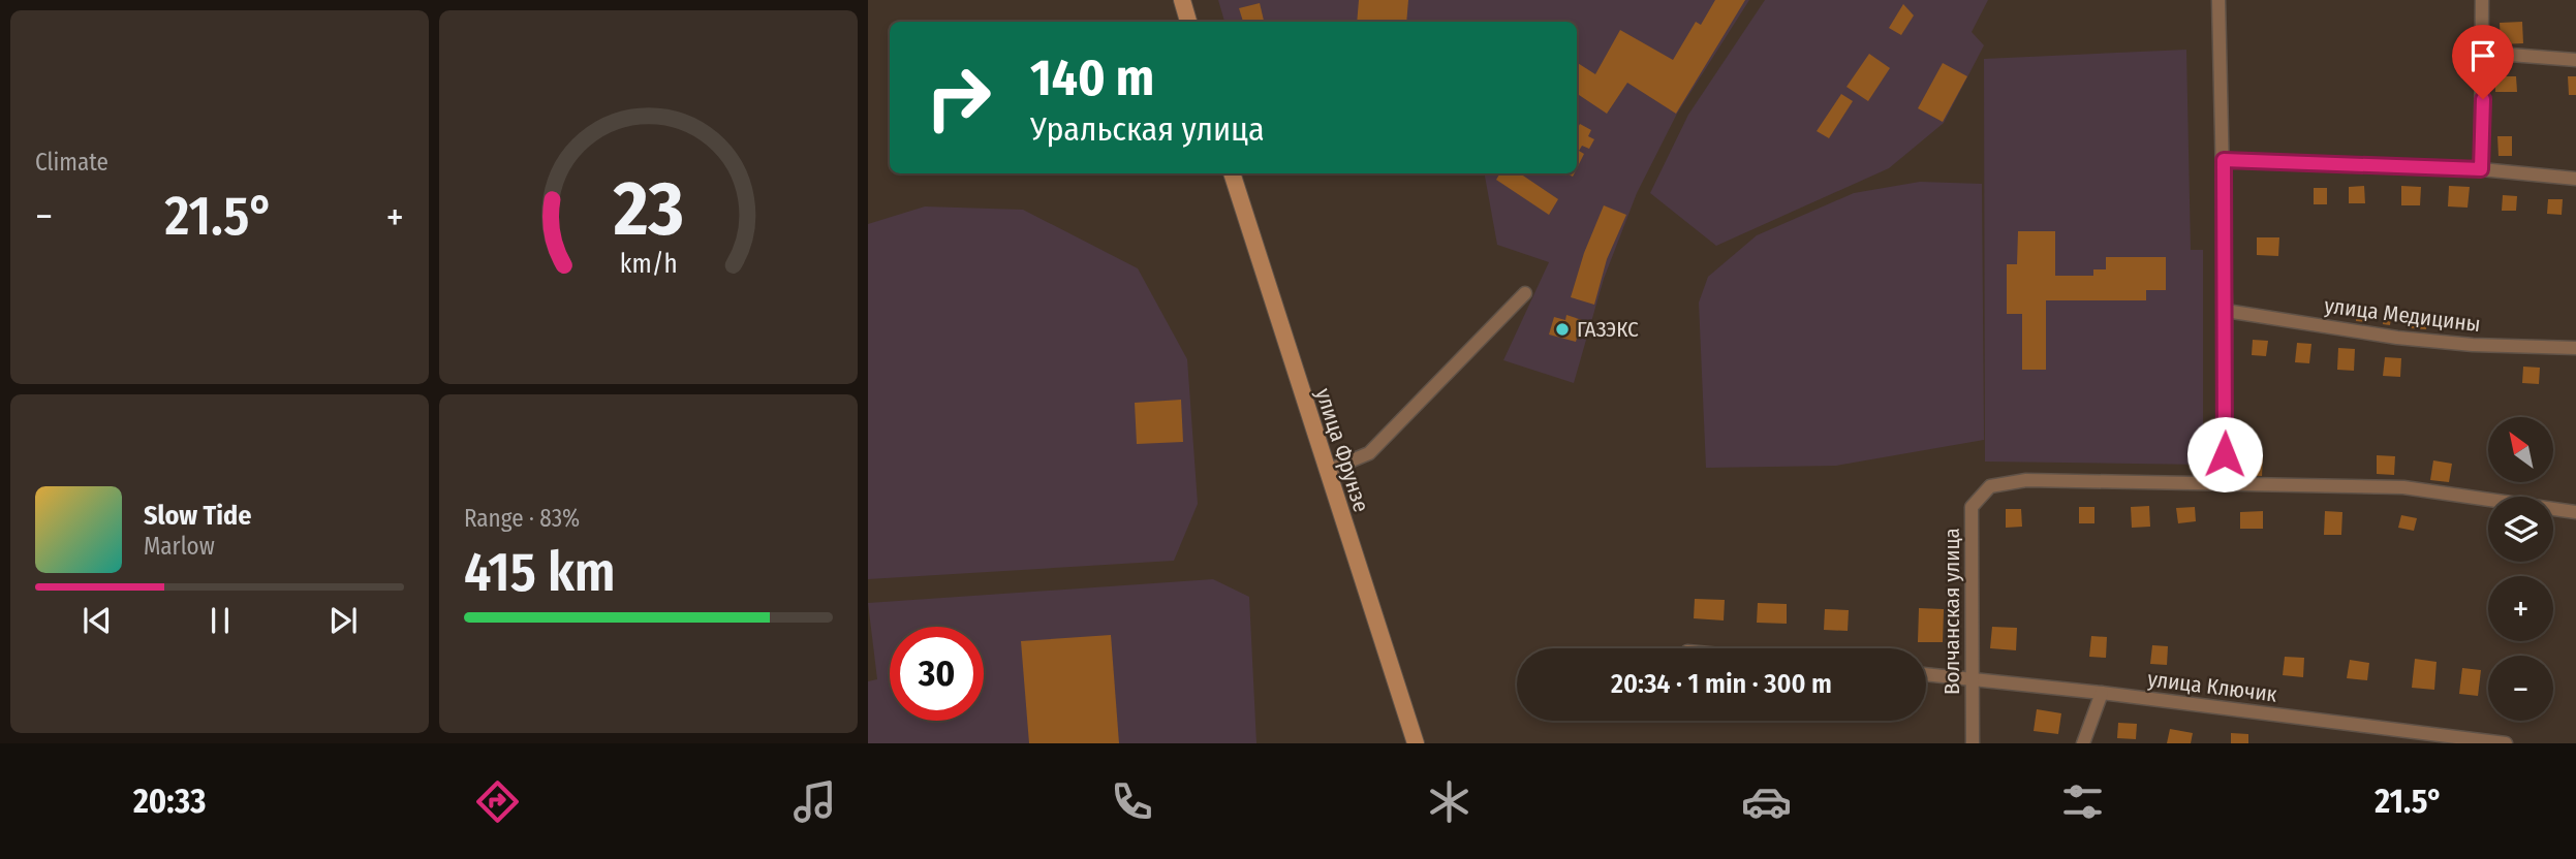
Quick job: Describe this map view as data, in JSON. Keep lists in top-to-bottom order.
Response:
{
  "streets": {
    "street": [
      "улица Медицины",
      "улица Фрунзе",
      "Волчанская улица",
      "улица Ключик"
    ]
  },
  "crossings": [
    ["Волчанская улица", "улица Ключик"]
  ],
  "places": ["ГАЗЭКС"],
  "north": "top left",
  "page": {
    "tile": [
      "Climate",
      ["Range · 83%", "415 km"]
    ],
    "turn": ["140 m", "Уральская улица"],
    "heat": ["−", "21.5°", "+"],
    "map_buttons": ["+", "−"],
    "song": ["Slow Tide", "Marlow"],
    "limit": "30",
    "trip": "20:34 · 1 min · 300 m",
    "tabs": ["20:33", "21.5°"],
    "gauge": ["23", "km/h"]
  }
}
